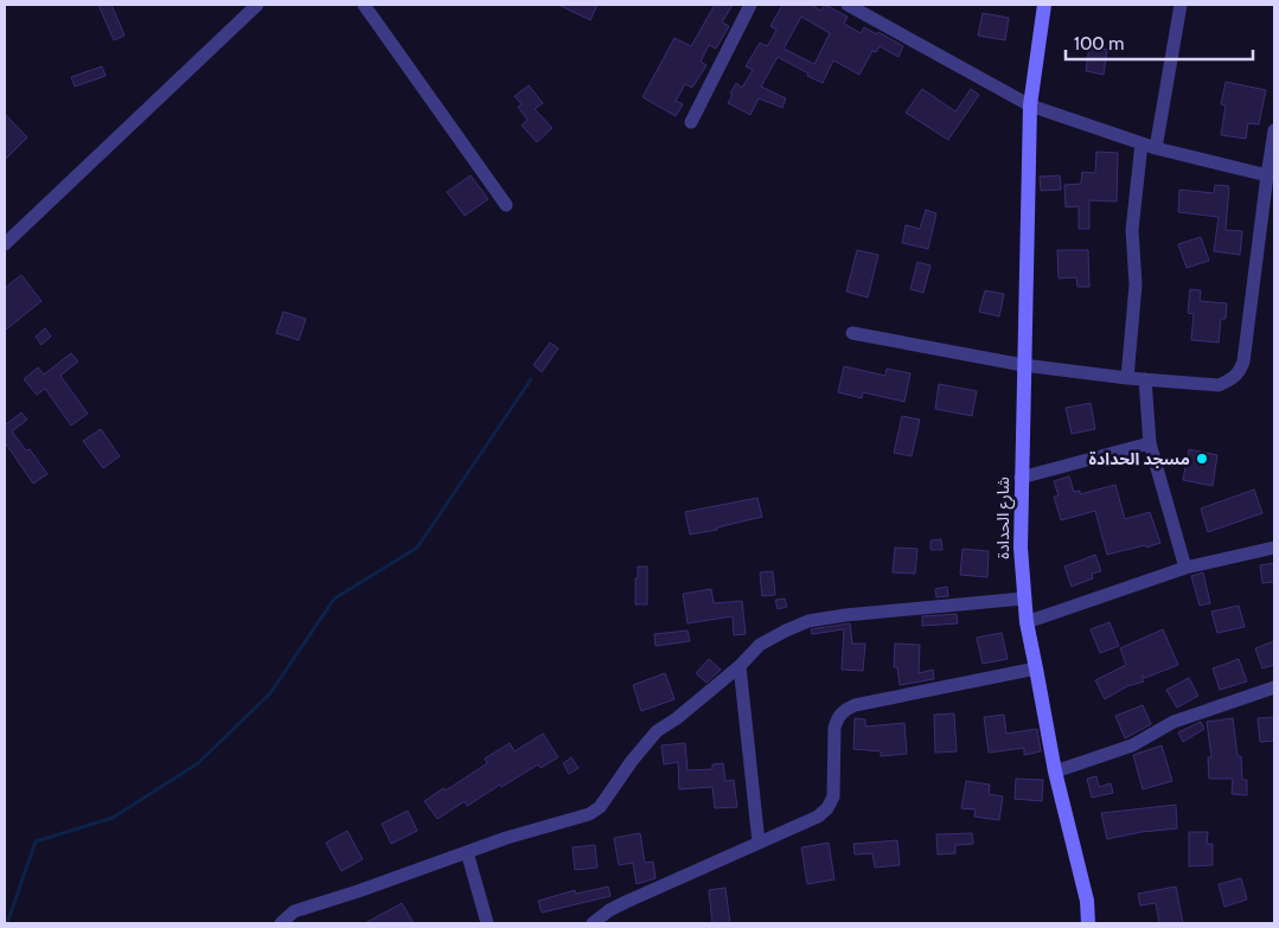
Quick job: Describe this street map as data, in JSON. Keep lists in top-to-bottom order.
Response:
{
  "streets": {
    "street": ["شارع الحدادة"]
  },
  "places": ["مسجد الحدادة"],
  "scale_bar": "100 m"
}
